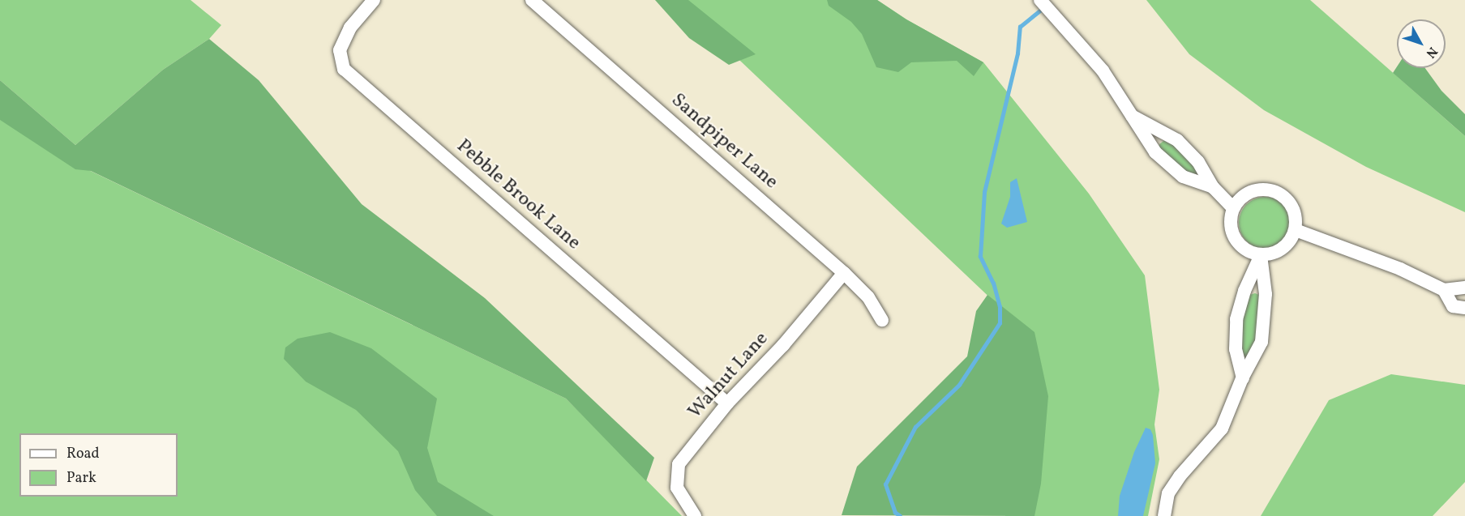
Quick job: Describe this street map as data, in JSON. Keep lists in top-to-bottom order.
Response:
{
  "streets": {
    "street": ["Sandpiper Lane", "Pebble Brook Lane", "Walnut Lane"]
  },
  "crossings": [
    ["Sandpiper Lane", "Walnut Lane"],
    ["Pebble Brook Lane", "Walnut Lane"]
  ],
  "legend": ["Road", "Park"],
  "north": "bottom right"
}
